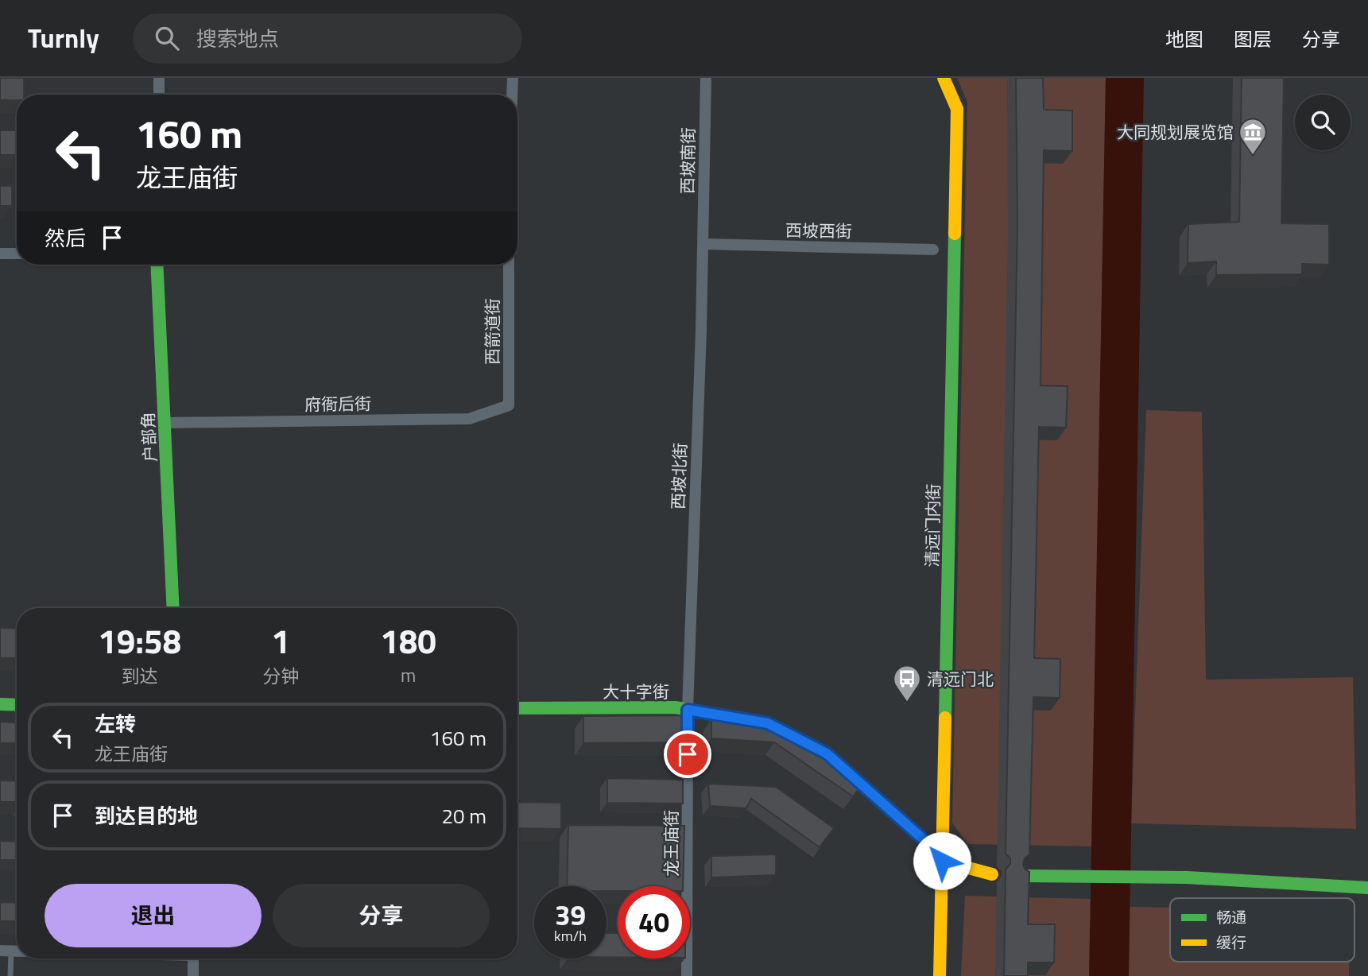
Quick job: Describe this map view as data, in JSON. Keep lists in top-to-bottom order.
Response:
{
  "streets": {
    "main road": ["户部角", "清远门内街", "大十字街"],
    "street": [
      "西坡南街",
      "西坡西街",
      "西箭道街",
      "府衙后街",
      "西坡北街",
      "龙王庙街"
    ]
  },
  "crossings": [
    ["西坡南街", "西坡西街"],
    ["西坡南街", "西坡北街"],
    ["西坡西街", "西坡北街"],
    ["西箭道街", "府衙后街"],
    ["府衙后街", "户部角"],
    ["西坡北街", "大十字街"],
    ["西坡北街", "龙王庙街"],
    ["大十字街", "龙王庙街"]
  ],
  "places": {
    "museum": ["大同规划展览馆"],
    "bus stop": ["清远门北"]
  },
  "legend": ["畅通", "缓行"],
  "page": {
    "header": "Turnly",
    "search": "搜索地点",
    "nav": ["地图", "图层", "分享"],
    "turn": ["160 m", "龙王庙街"],
    "then": "然后",
    "eta": [
      "19:58",
      "到达",
      "1",
      "分钟",
      "180",
      "m"
    ],
    "list": [
      {
        "name": "左转",
        "note": "龙王庙街",
        "value": "160 m"
      },
      {
        "name": "到达目的地",
        "value": "20 m"
      }
    ],
    "buttons": ["退出", "分享"],
    "speed": "39 km/h",
    "limit": "40"
  }
}
